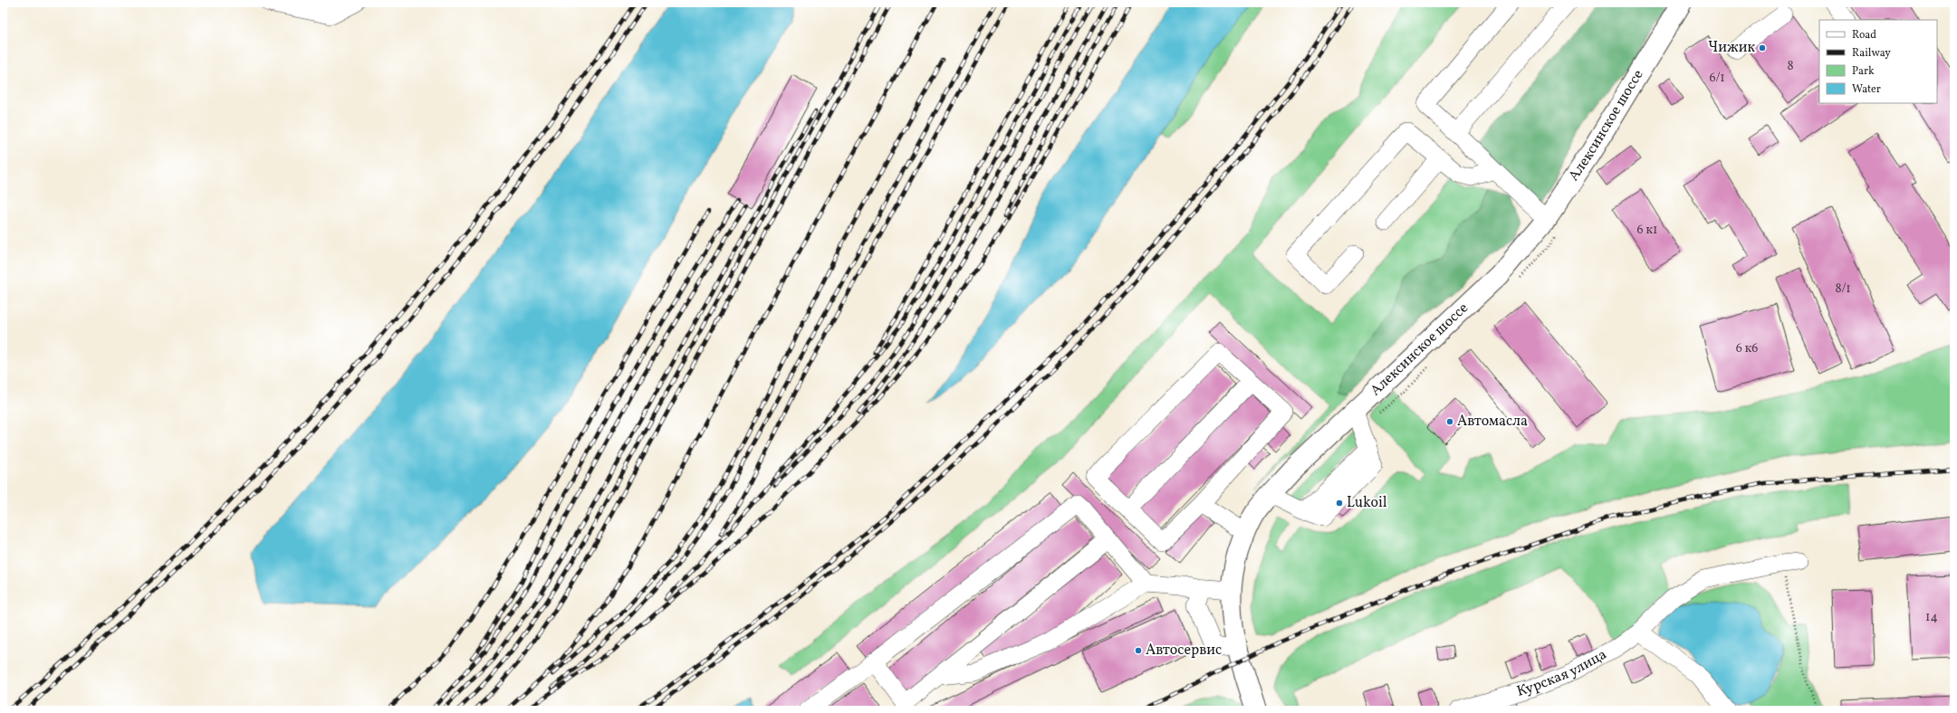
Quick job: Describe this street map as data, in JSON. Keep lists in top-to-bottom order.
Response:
{
  "streets": {
    "main road": ["Алексинское шоссе"],
    "street": ["Курская улица"]
  },
  "places": [
    "Чижик",
    "Автомасла",
    "Lukoil",
    "Автосервис"
  ],
  "house_numbers": [
    "8",
    "6/1",
    "6 к1",
    "8/1",
    "6 к6",
    "14"
  ],
  "legend": [
    "Road",
    "Railway",
    "Park",
    "Water"
  ]
}
